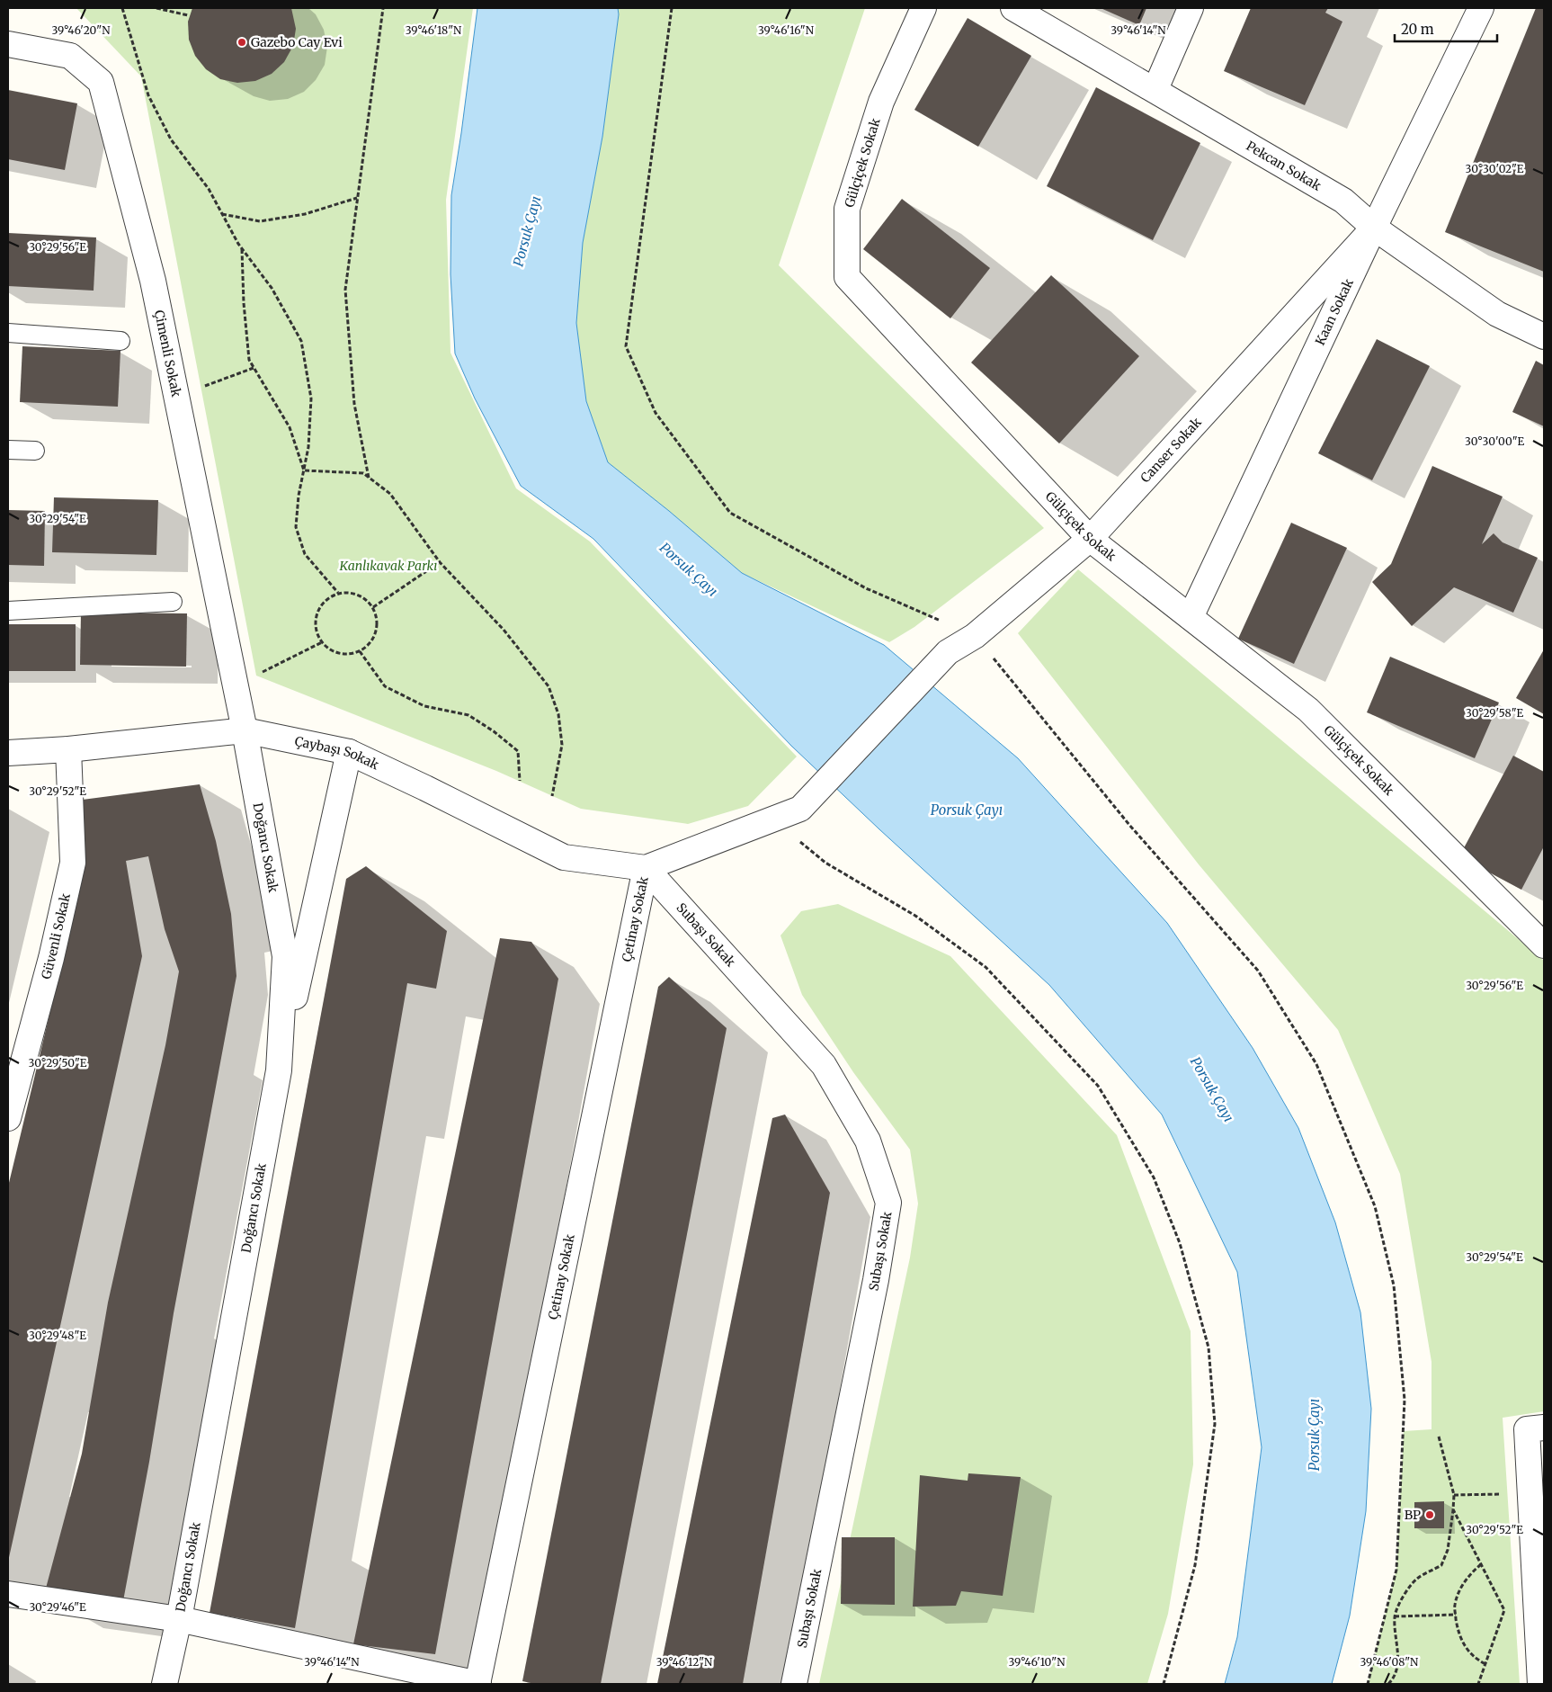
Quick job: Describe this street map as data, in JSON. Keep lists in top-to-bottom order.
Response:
{
  "streets": {
    "street": [
      "Gülçiçek Sokak",
      "Pekcan Sokak",
      "Kaan Sokak",
      "Çimenli Sokak",
      "Canser Sokak",
      "Çaybaşı Sokak",
      "Doğancı Sokak",
      "Çetinay Sokak",
      "Subaşı Sokak",
      "Güvenli Sokak"
    ]
  },
  "crossings": [
    ["Gülçiçek Sokak", "Kaan Sokak"],
    ["Gülçiçek Sokak", "Canser Sokak"],
    ["Pekcan Sokak", "Kaan Sokak"],
    ["Pekcan Sokak", "Canser Sokak"],
    ["Kaan Sokak", "Canser Sokak"],
    ["Çimenli Sokak", "Çaybaşı Sokak"],
    ["Çimenli Sokak", "Doğancı Sokak"],
    ["Çaybaşı Sokak", "Doğancı Sokak"],
    ["Çaybaşı Sokak", "Çetinay Sokak"],
    ["Çaybaşı Sokak", "Subaşı Sokak"],
    ["Çaybaşı Sokak", "Güvenli Sokak"],
    ["Çetinay Sokak", "Subaşı Sokak"]
  ],
  "water": ["Porsuk Çayı"],
  "parks": ["Kanlıkavak Parkı"],
  "places": ["Gazebo Cay Evi", "BP"],
  "scale_bar": "20 m",
  "coordinates": [
    "39°46'20\"N",
    "39°46'18\"N",
    "39°46'16\"N",
    "39°46'14\"N",
    "30°30'02\"E",
    "30°29'56\"E",
    "30°30'00\"E",
    "30°29'54\"E",
    "30°29'58\"E",
    "30°29'52\"E",
    "30°29'50\"E",
    "30°29'48\"E",
    "30°29'46\"E",
    "39°46'12\"N",
    "39°46'10\"N",
    "39°46'08\"N"
  ]
}
